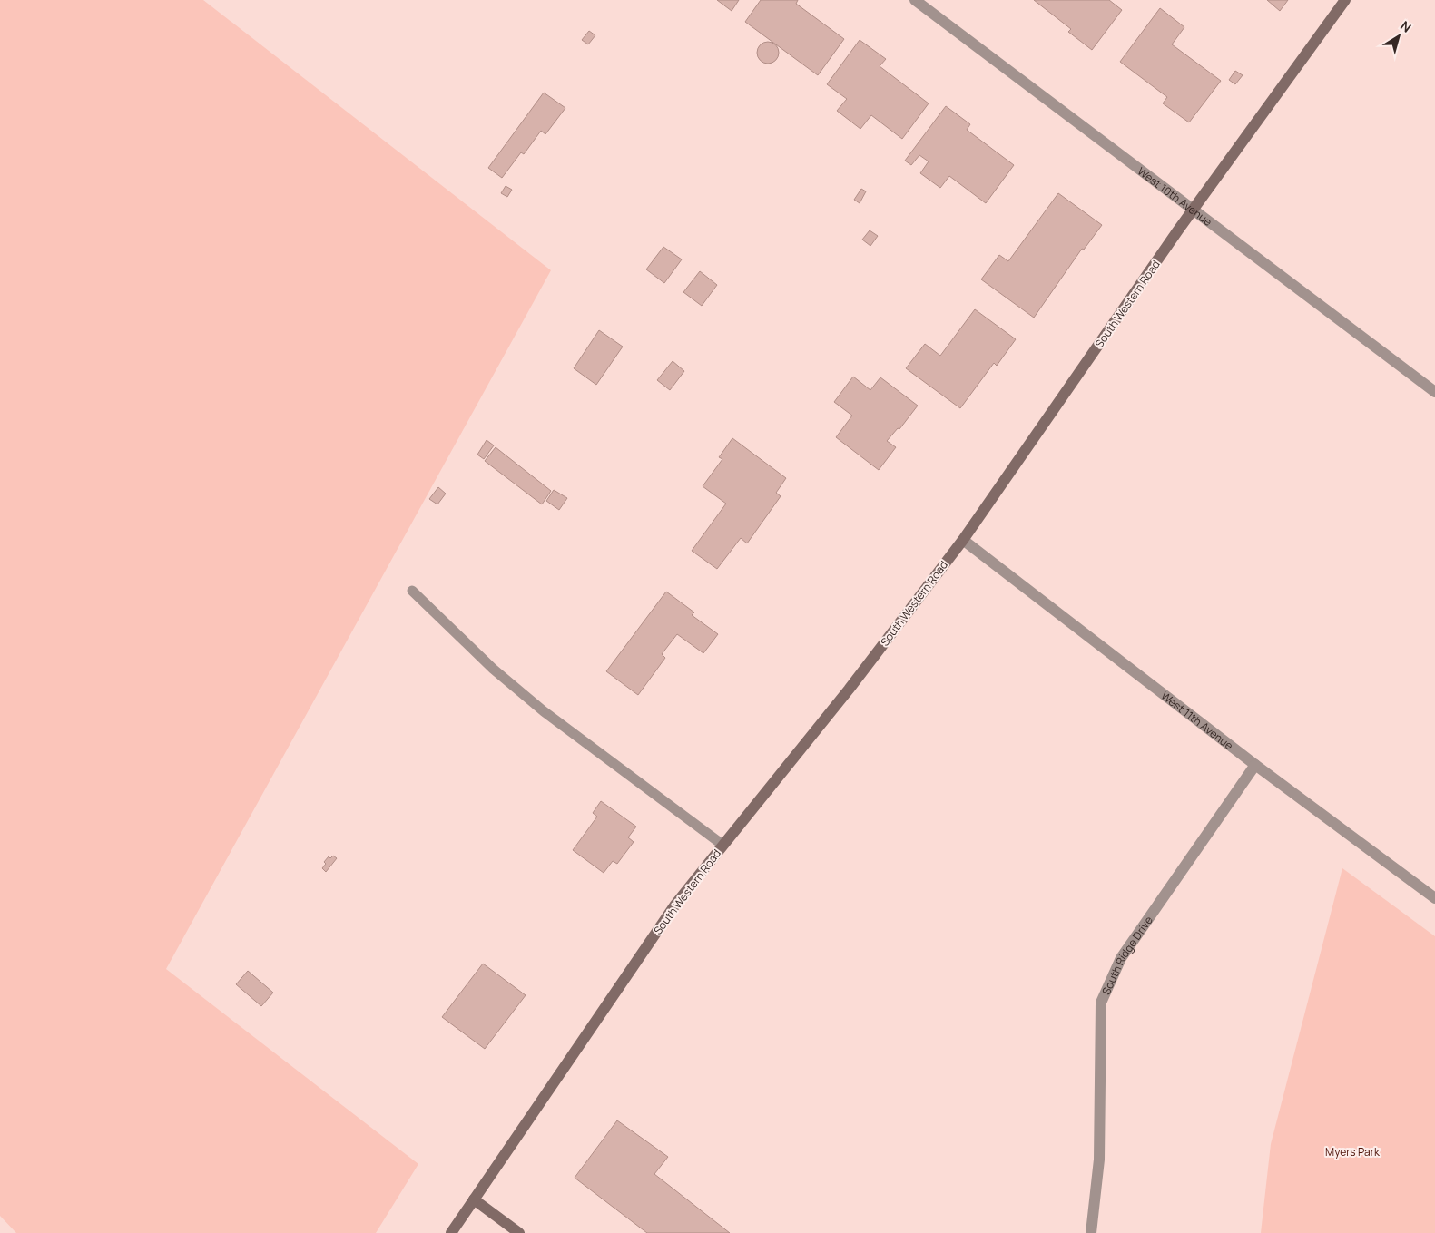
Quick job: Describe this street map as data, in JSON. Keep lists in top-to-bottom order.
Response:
{
  "streets": {
    "main road": ["South Western Road"],
    "street": ["West 10th Avenue", "West 11th Avenue", "South Ridge Drive"]
  },
  "crossings": [
    ["West 10th Avenue", "South Western Road"],
    ["South Western Road", "West 11th Avenue"],
    ["West 11th Avenue", "South Ridge Drive"]
  ],
  "parks": ["Myers Park"],
  "north": "top right"
}
